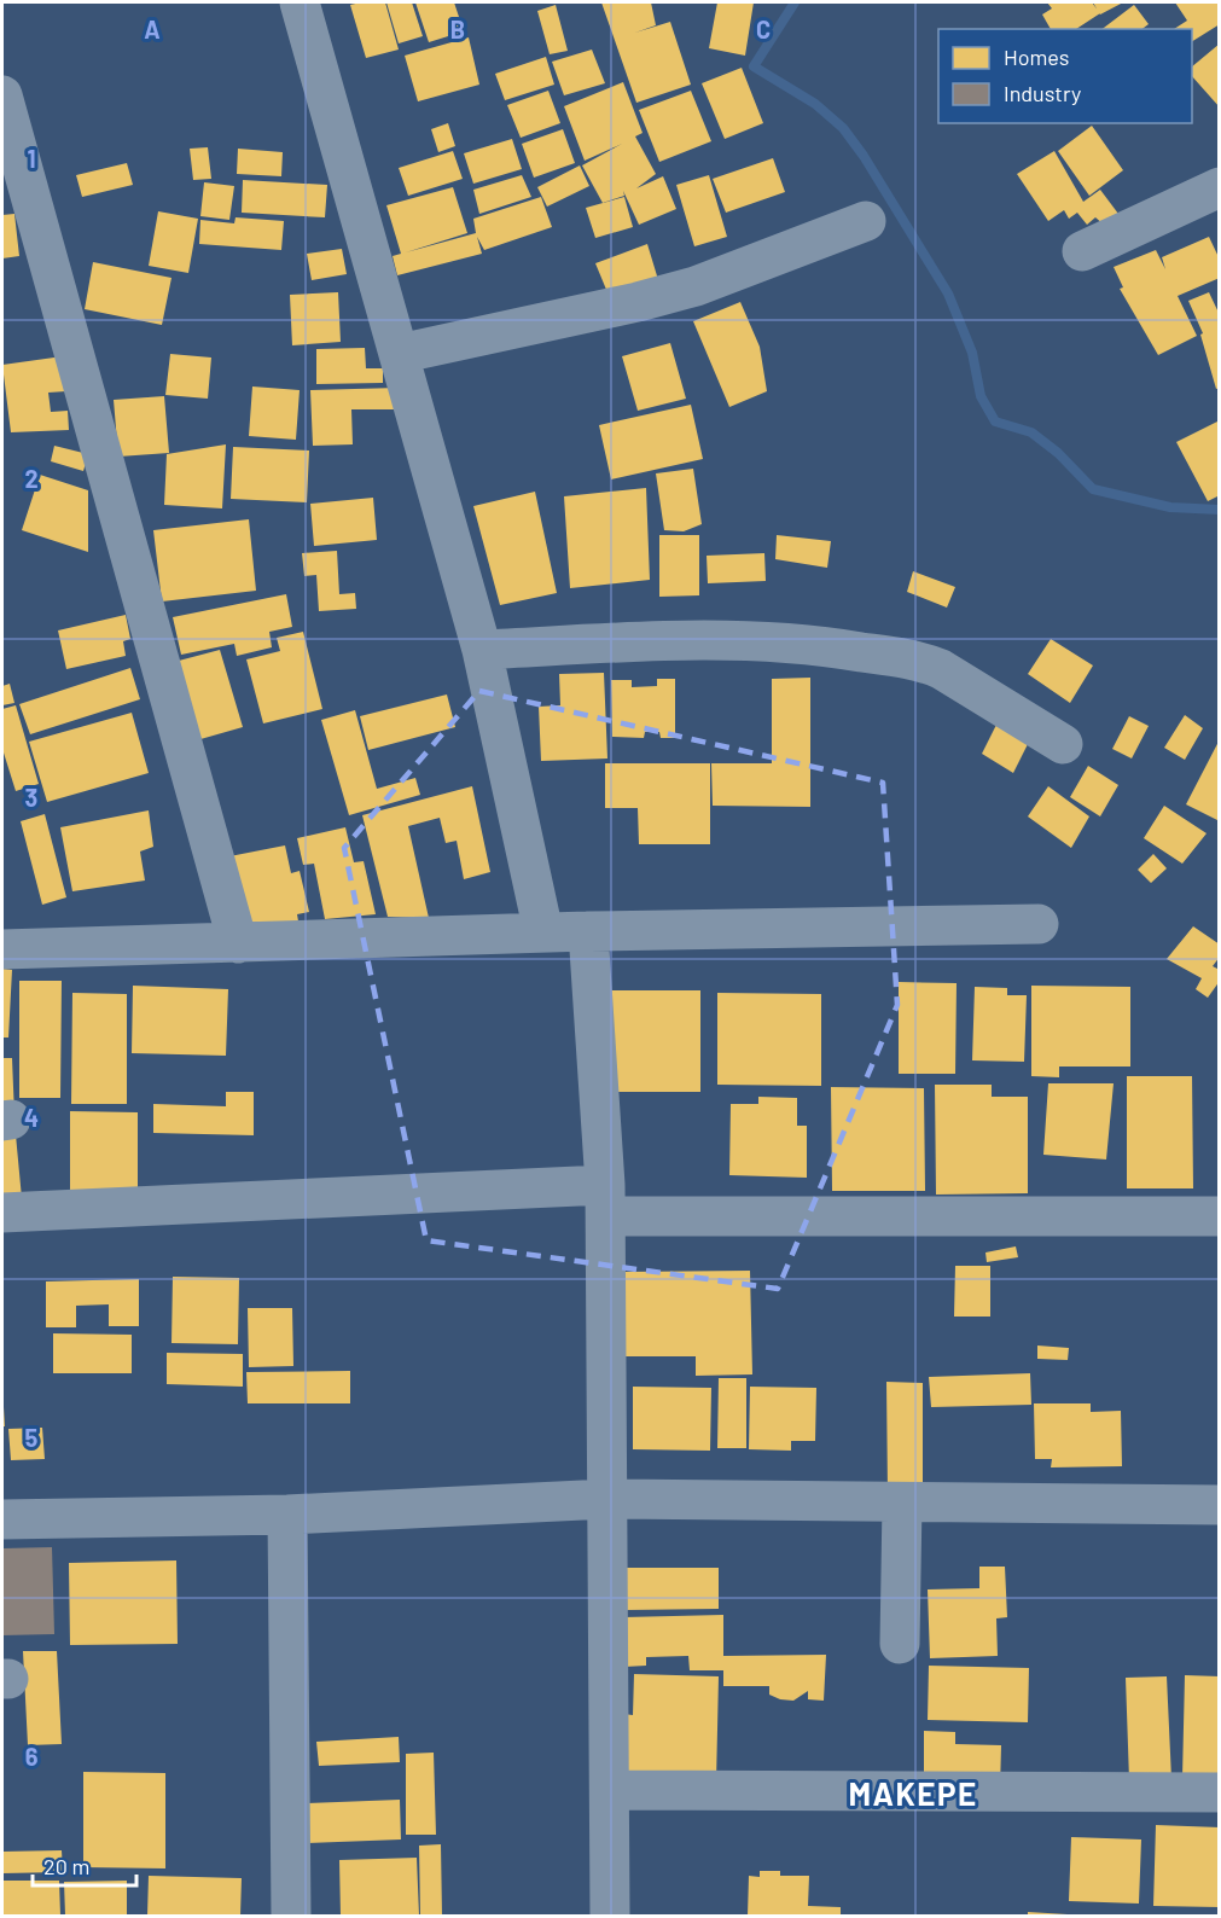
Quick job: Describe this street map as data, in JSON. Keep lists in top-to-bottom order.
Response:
{
  "districts": ["MAKEPE"],
  "legend": ["Homes", "Industry"],
  "scale_bar": "20 m",
  "grid": {
    "columns": ["A", "B", "C"],
    "rows": [
      "1",
      "2",
      "3",
      "4",
      "5",
      "6"
    ]
  }
}
